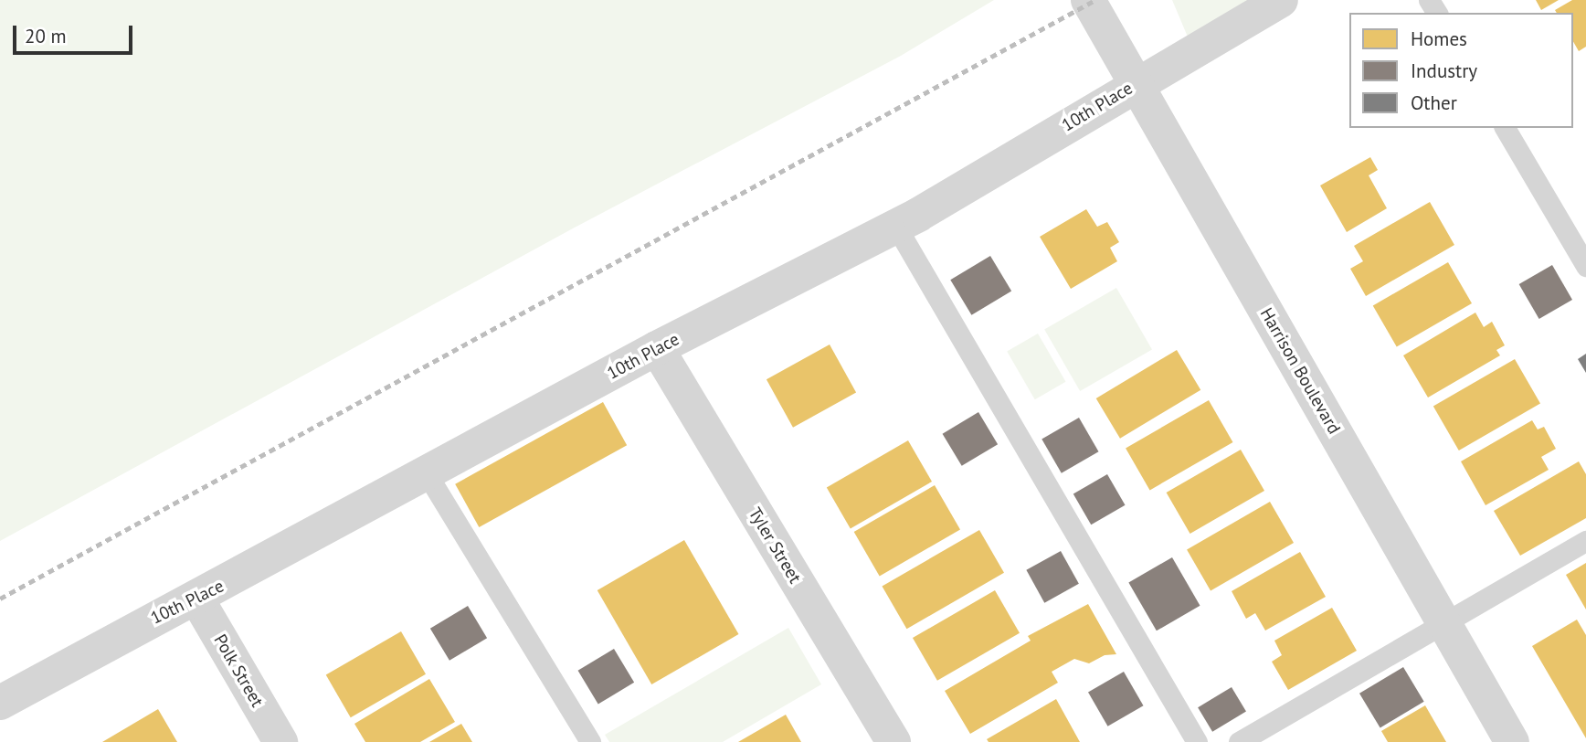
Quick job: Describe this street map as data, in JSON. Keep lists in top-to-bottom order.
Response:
{
  "streets": {
    "street": [
      "10th Place",
      "Harrison Boulevard",
      "Tyler Street",
      "Polk Street"
    ]
  },
  "crossings": [
    ["10th Place", "Harrison Boulevard"],
    ["10th Place", "Tyler Street"],
    ["10th Place", "Polk Street"]
  ],
  "legend": ["Homes", "Industry", "Other"],
  "scale_bar": "20 m"
}
